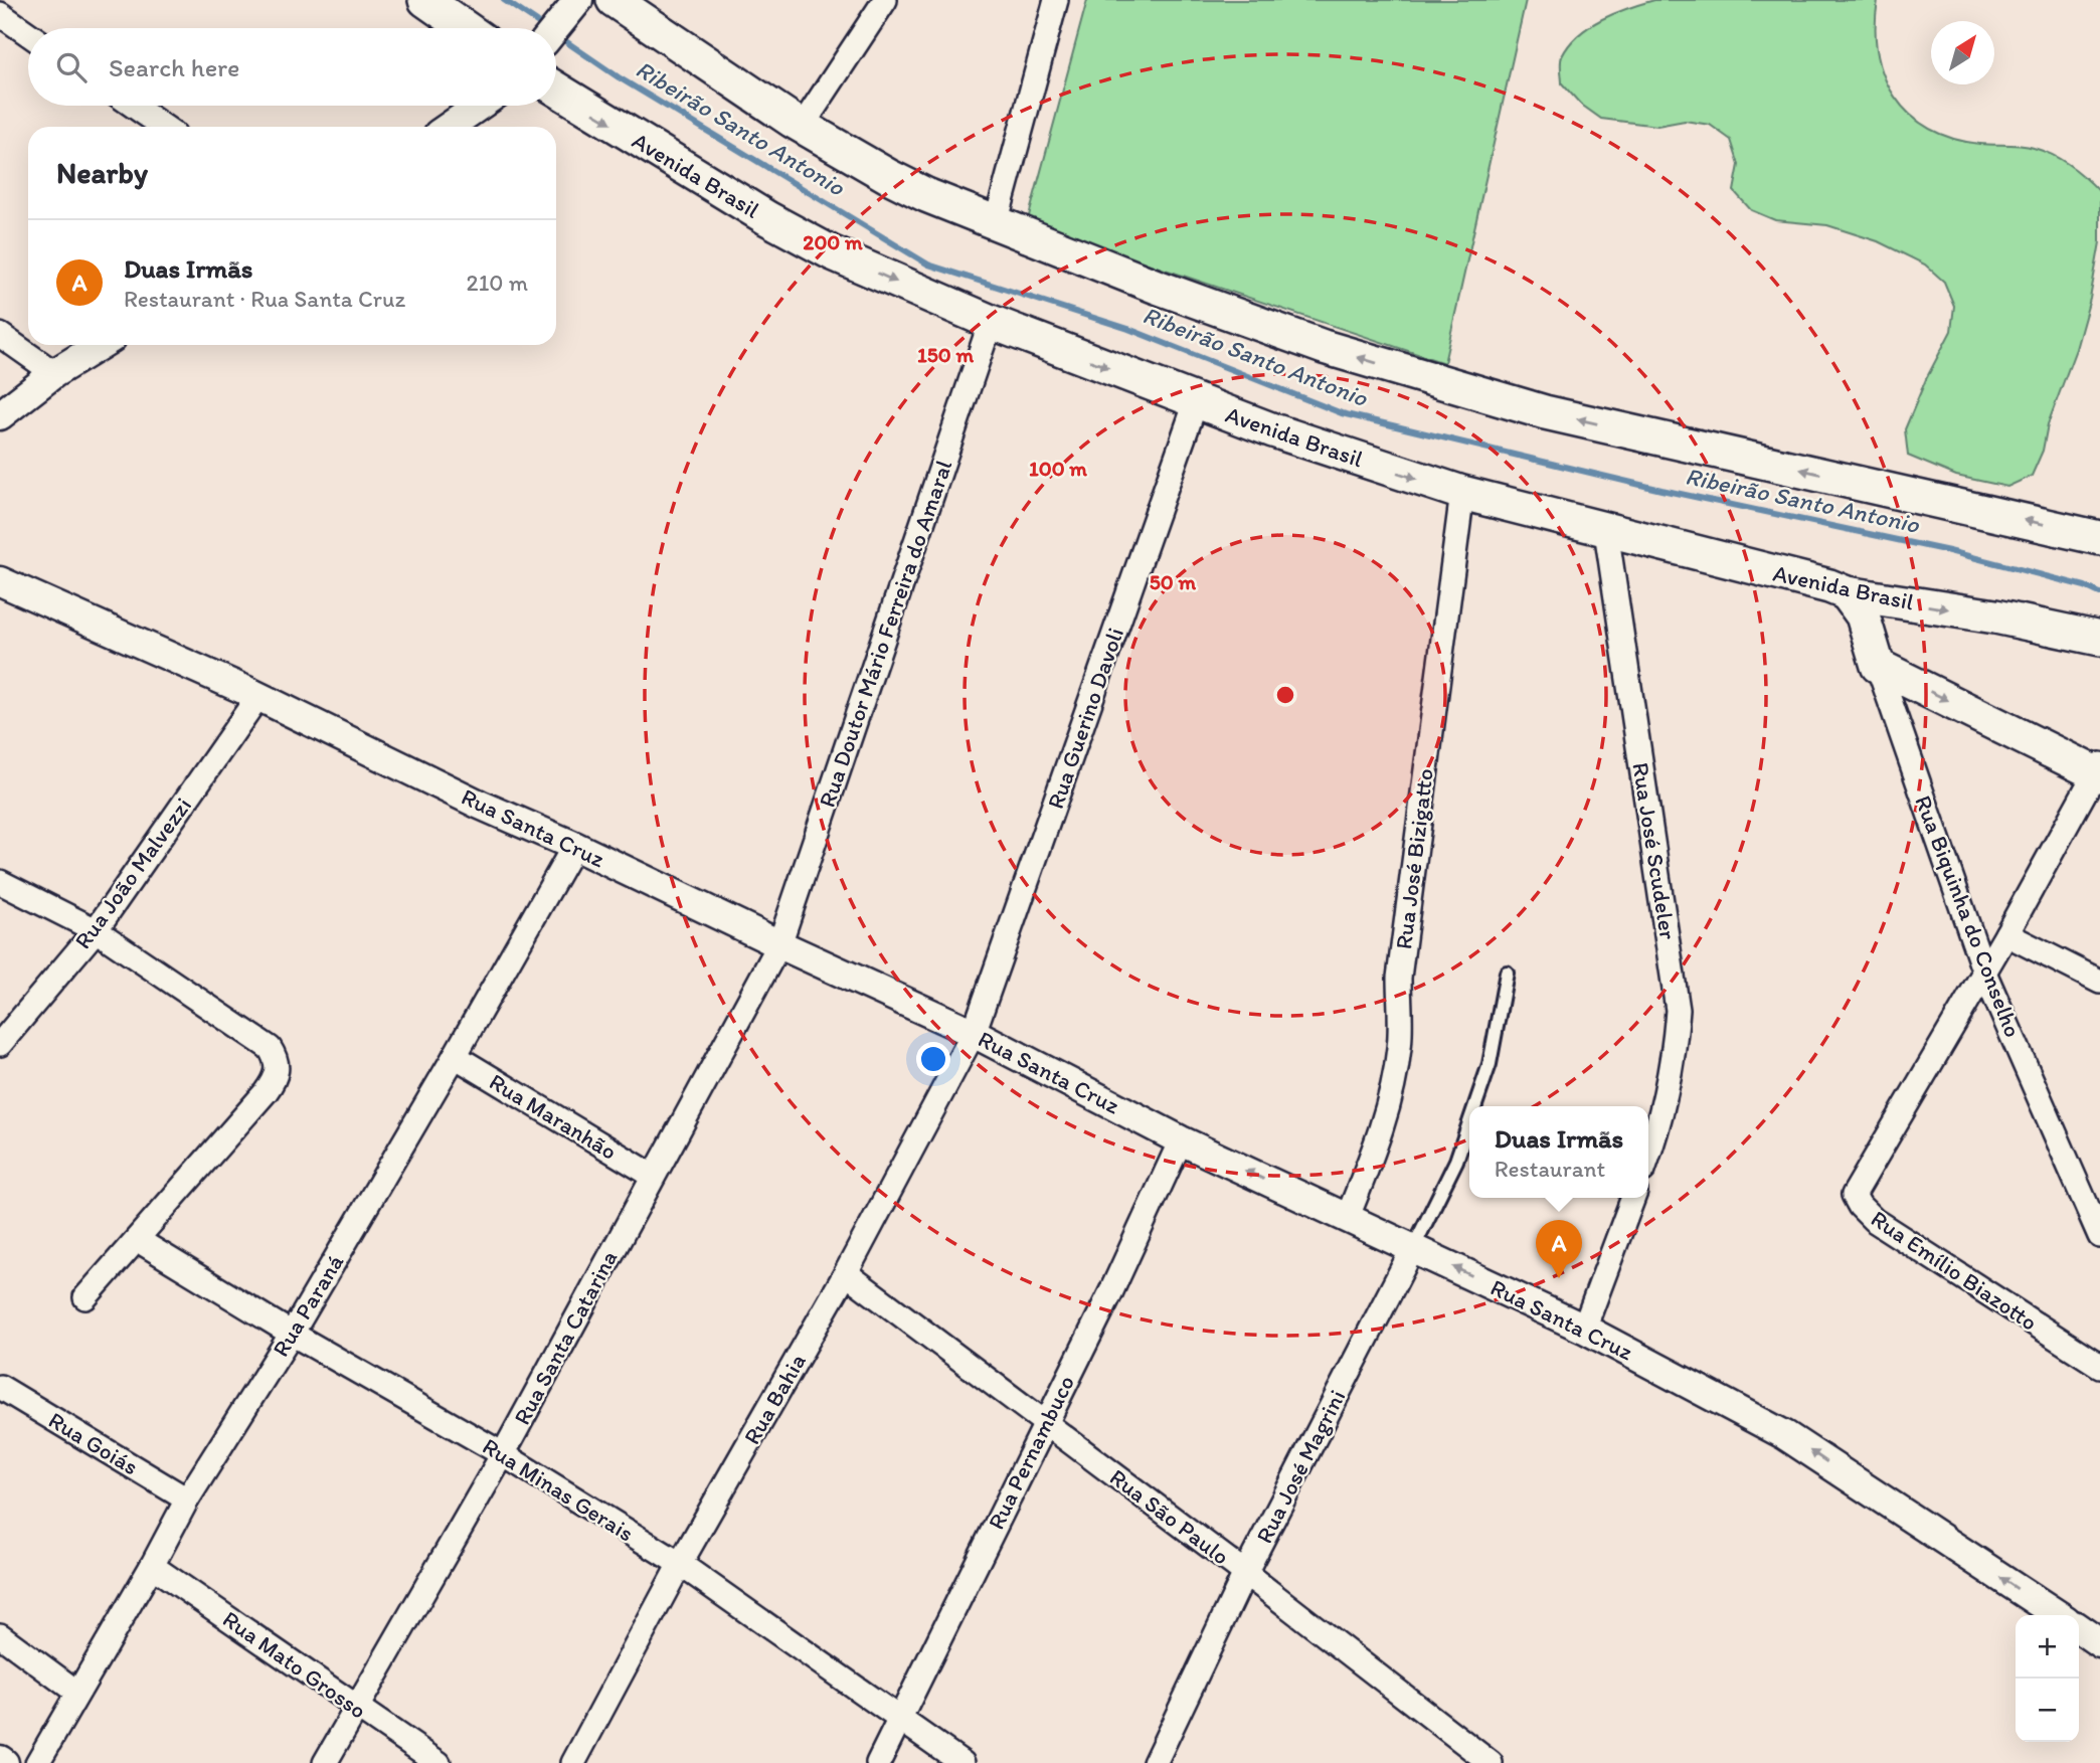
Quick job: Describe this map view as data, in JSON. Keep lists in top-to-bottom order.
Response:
{
  "streets": {
    "main road": ["Avenida Brasil", "Rua Biquinha do Conselho"],
    "street": [
      "Rua Doutor Mário Ferreira do Amaral",
      "Rua Guerino Davoli",
      "Rua Santa Cruz",
      "Rua José Scudeler",
      "Rua José Bizigatto",
      "Rua João Malvezzi",
      "Rua Maranhão",
      "Rua Emílio Biazotto",
      "Rua Paraná",
      "Rua Santa Catarina",
      "Rua Bahia",
      "Rua Goiás",
      "Rua Pernambuco",
      "Rua José Magrini",
      "Rua Minas Gerais",
      "Rua São Paulo",
      "Rua Mato Grosso"
    ]
  },
  "crossings": [
    ["Avenida Brasil", "Rua Doutor Mário Ferreira do Amaral"],
    ["Avenida Brasil", "Rua Guerino Davoli"],
    ["Avenida Brasil", "Rua José Scudeler"],
    ["Avenida Brasil", "Rua José Bizigatto"],
    ["Avenida Brasil", "Rua Biquinha do Conselho"],
    ["Rua Doutor Mário Ferreira do Amaral", "Rua Santa Cruz"],
    ["Rua Doutor Mário Ferreira do Amaral", "Rua Santa Catarina"],
    ["Rua Guerino Davoli", "Rua Santa Cruz"],
    ["Rua Guerino Davoli", "Rua Bahia"],
    ["Rua Santa Cruz", "Rua José Bizigatto"],
    ["Rua Santa Cruz", "Rua João Malvezzi"],
    ["Rua Santa Cruz", "Rua Paraná"],
    ["Rua Santa Cruz", "Rua Santa Catarina"],
    ["Rua Santa Cruz", "Rua Bahia"],
    ["Rua Santa Cruz", "Rua Pernambuco"],
    ["Rua Santa Cruz", "Rua José Magrini"],
    ["Rua Biquinha do Conselho", "Rua Emílio Biazotto"],
    ["Rua Maranhão", "Rua Paraná"],
    ["Rua Maranhão", "Rua Santa Catarina"],
    ["Rua Paraná", "Rua Goiás"],
    ["Rua Paraná", "Rua Minas Gerais"],
    ["Rua Paraná", "Rua Mato Grosso"],
    ["Rua Santa Catarina", "Rua Minas Gerais"],
    ["Rua Santa Catarina", "Rua Mato Grosso"],
    ["Rua Bahia", "Rua Minas Gerais"],
    ["Rua Bahia", "Rua São Paulo"],
    ["Rua Pernambuco", "Rua Minas Gerais"],
    ["Rua Pernambuco", "Rua São Paulo"],
    ["Rua José Magrini", "Rua São Paulo"]
  ],
  "one_way": ["Rua Santa Cruz"],
  "water": ["Ribeirão Santo Antonio"],
  "north": "top right",
  "page": {
    "search": "Search here",
    "heading": "Nearby",
    "list": [
      {
        "mark": "A",
        "name": "Duas Irmãs",
        "note": "Restaurant · Rua Santa Cruz",
        "value": "210 m"
      }
    ],
    "popup": ["Duas Irmãs", "Restaurant"],
    "pins": "A",
    "map_buttons": ["+", "−"]
  },
  "rings": [
    "200 m",
    "150 m",
    "100 m",
    "50 m"
  ]
}
